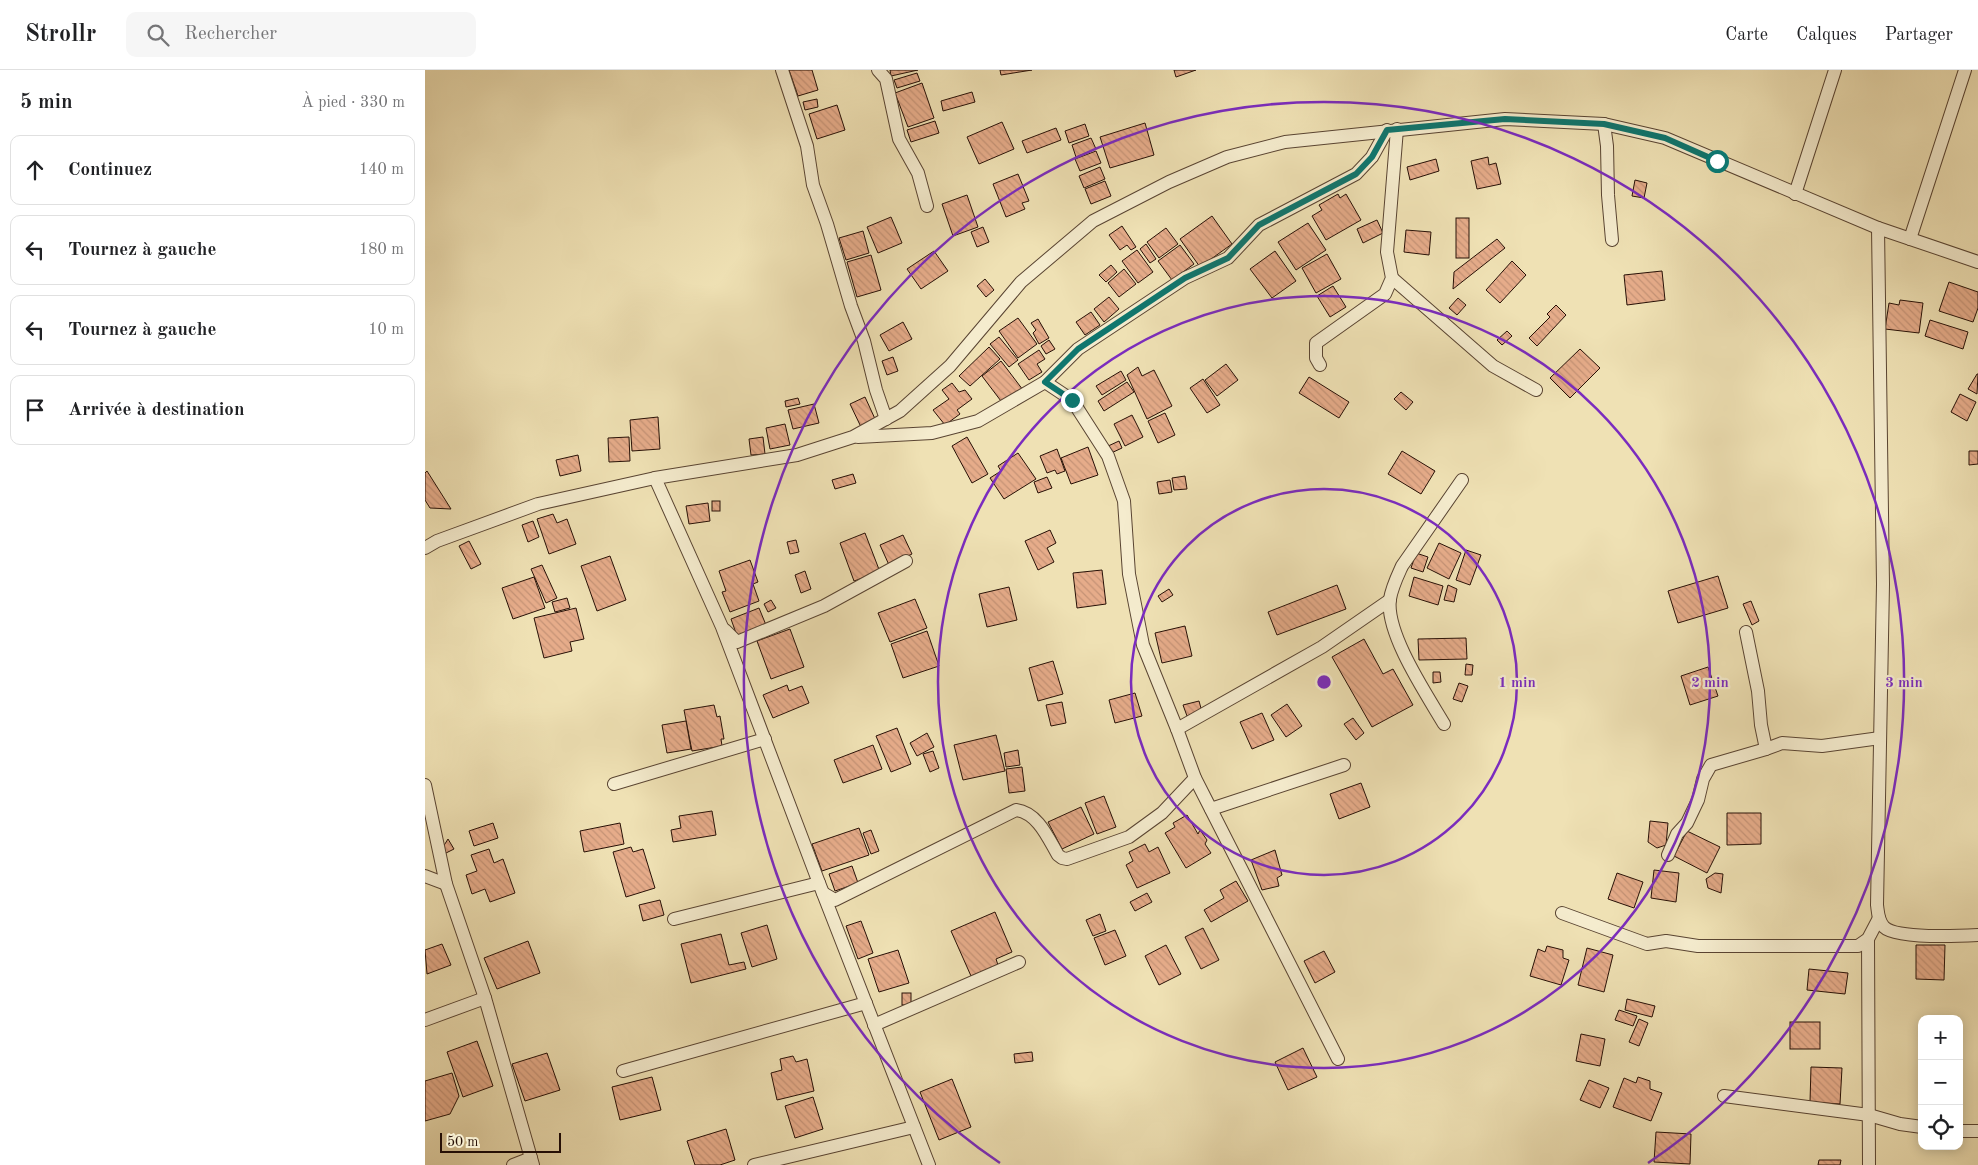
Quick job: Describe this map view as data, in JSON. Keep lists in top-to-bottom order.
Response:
{
  "scale_bar": "50 m",
  "page": {
    "header": "Strollr",
    "search": "Rechercher",
    "nav": ["Carte", "Calques", "Partager"],
    "heading": ["5 min", "À pied · 330 m"],
    "list": [
      ["Continuez", "140 m"],
      ["Tournez à gauche", "180 m"],
      ["Tournez à gauche", "10 m"],
      "Arrivée à destination"
    ],
    "map_buttons": ["+", "−"],
    "scale": "50 m"
  },
  "rings": ["1 min", "2 min", "3 min"]
}
